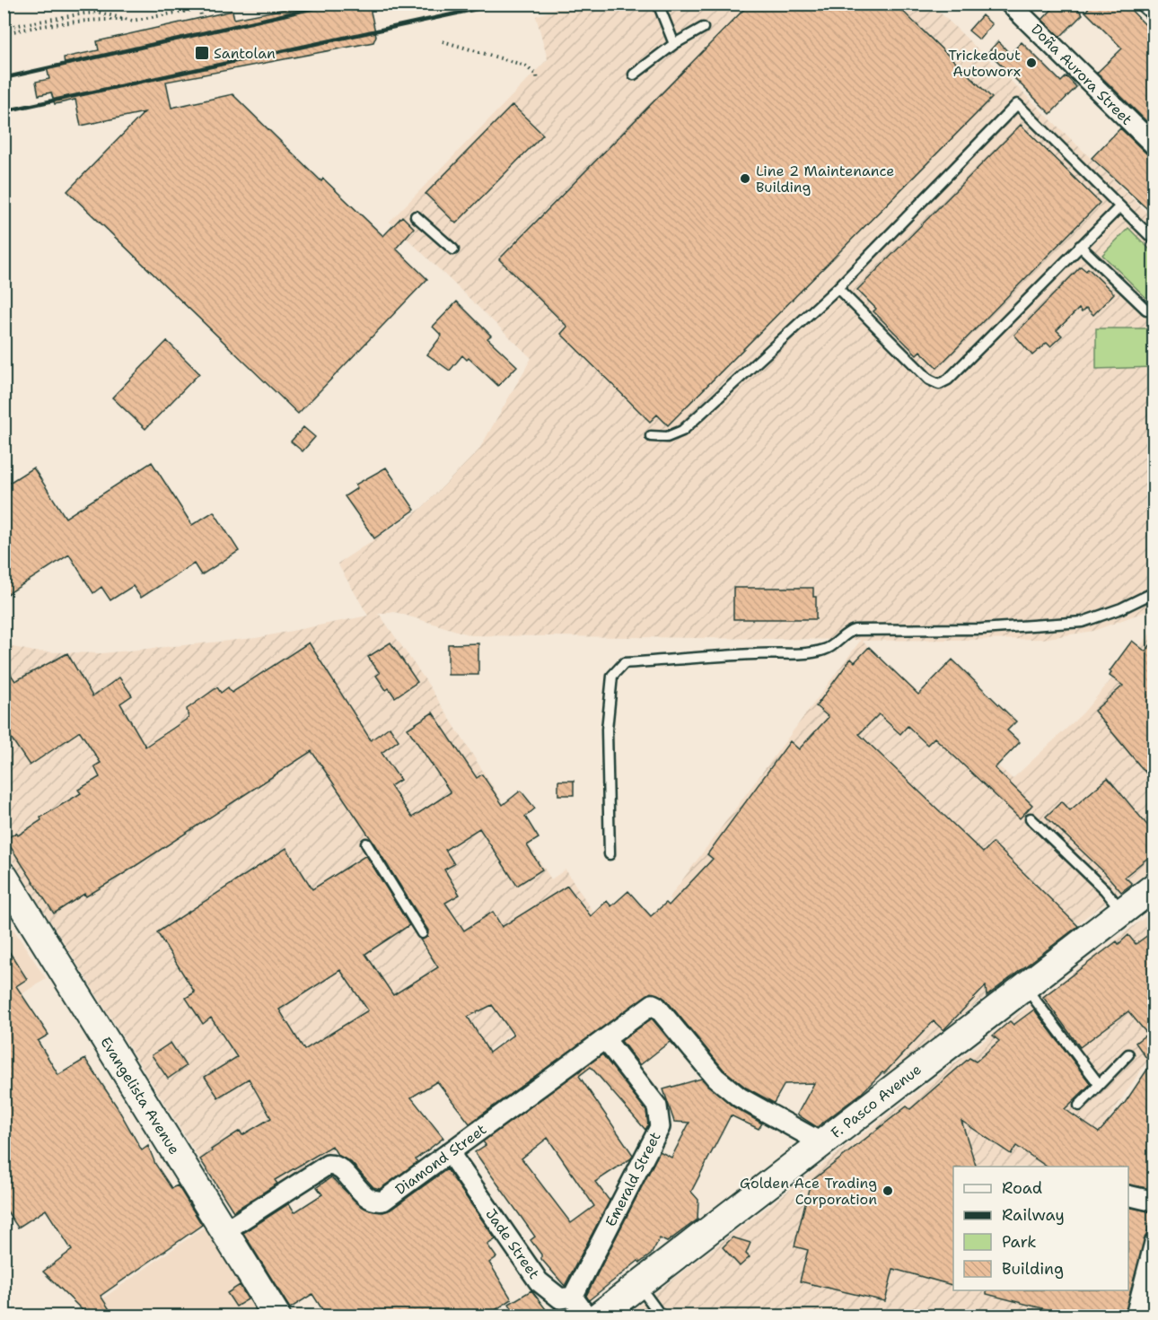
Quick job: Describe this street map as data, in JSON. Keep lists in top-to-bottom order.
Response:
{
  "streets": {
    "street": [
      "Doña Aurora Street",
      "Evangelista Avenue",
      "F. Pasco Avenue",
      "Diamond Street",
      "Emerald Street",
      "Jade Street"
    ]
  },
  "crossings": [
    ["Evangelista Avenue", "Diamond Street"],
    ["F. Pasco Avenue", "Diamond Street"],
    ["Diamond Street", "Emerald Street"],
    ["Diamond Street", "Jade Street"],
    ["Emerald Street", "Jade Street"]
  ],
  "places": {
    "transit": ["Santolan"],
    "other": ["Trickedout Autoworx", "Line 2 Maintenance Building", "Golden Ace Trading Corporation"]
  },
  "legend": [
    "Road",
    "Railway",
    "Park",
    "Building"
  ]
}
